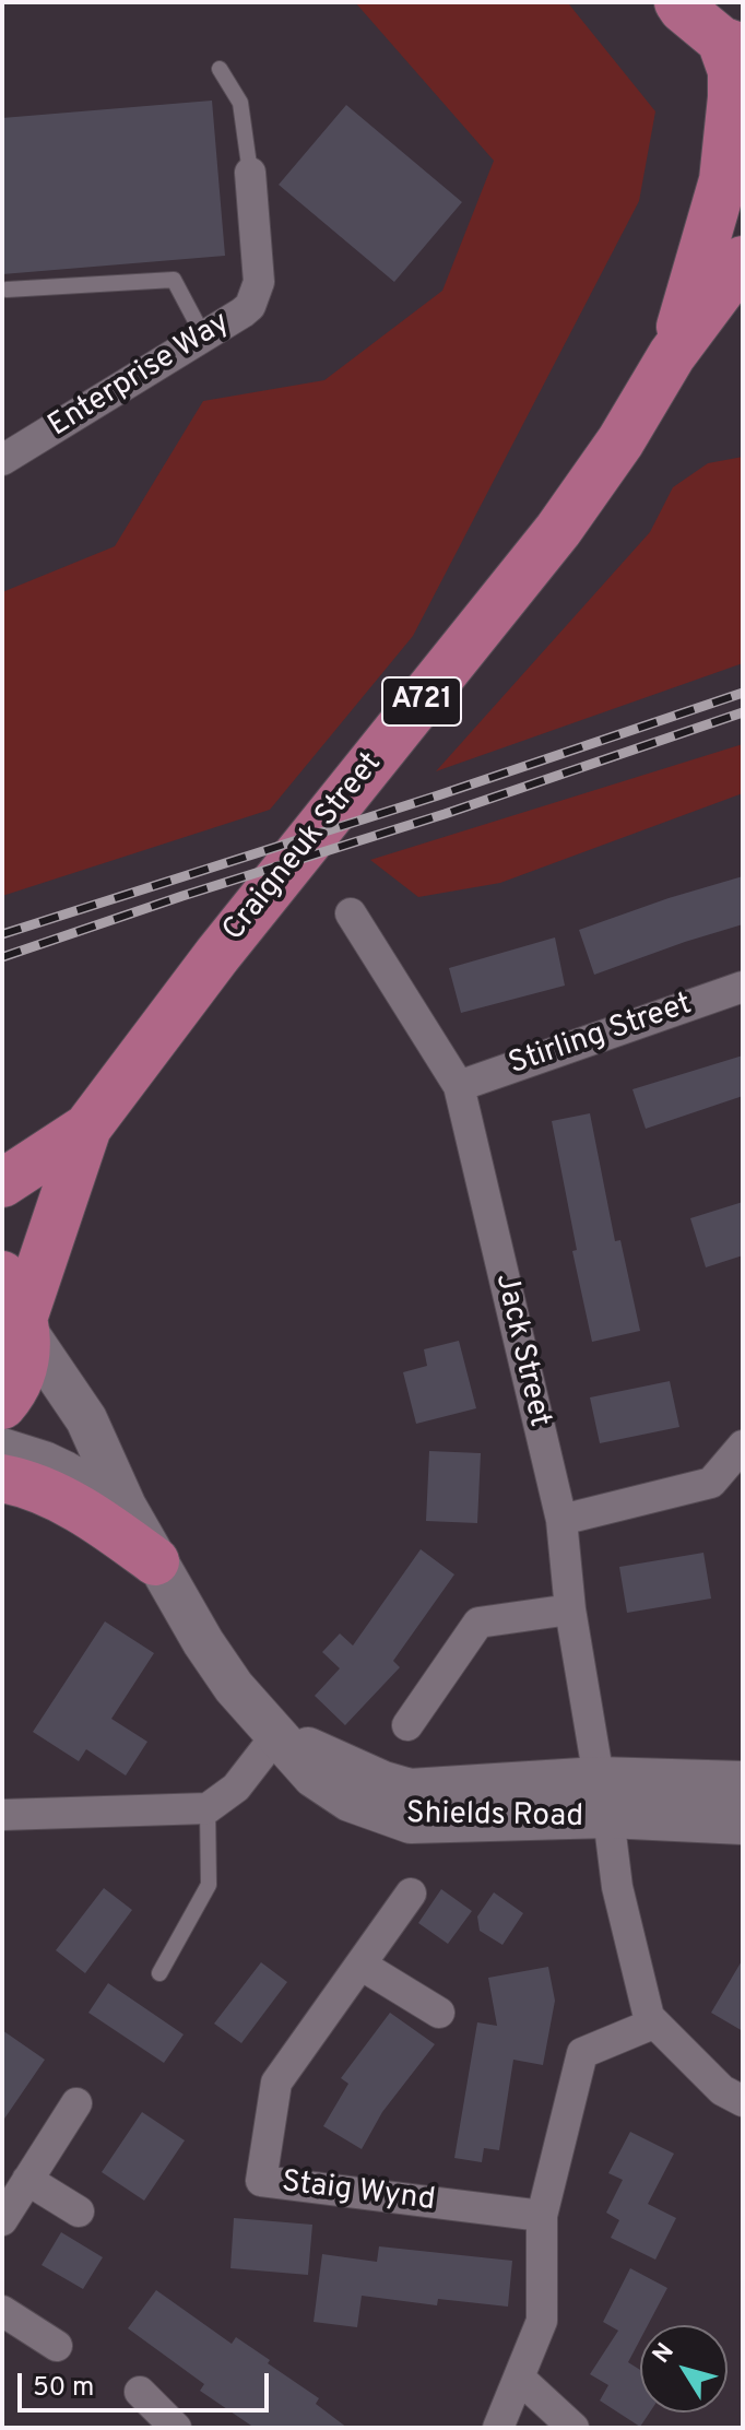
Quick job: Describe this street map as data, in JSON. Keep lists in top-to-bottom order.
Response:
{
  "streets": {
    "main road": ["A721", "Craigneuk Street", "Shields Road"],
    "street": [
      "Enterprise Way",
      "Stirling Street",
      "Jack Street",
      "Staig Wynd"
    ]
  },
  "crossings": [
    ["Craigneuk Street", "Shields Road"],
    ["Stirling Street", "Jack Street"],
    ["Jack Street", "Shields Road"]
  ],
  "scale_bar": "50 m",
  "north": "top left"
}
